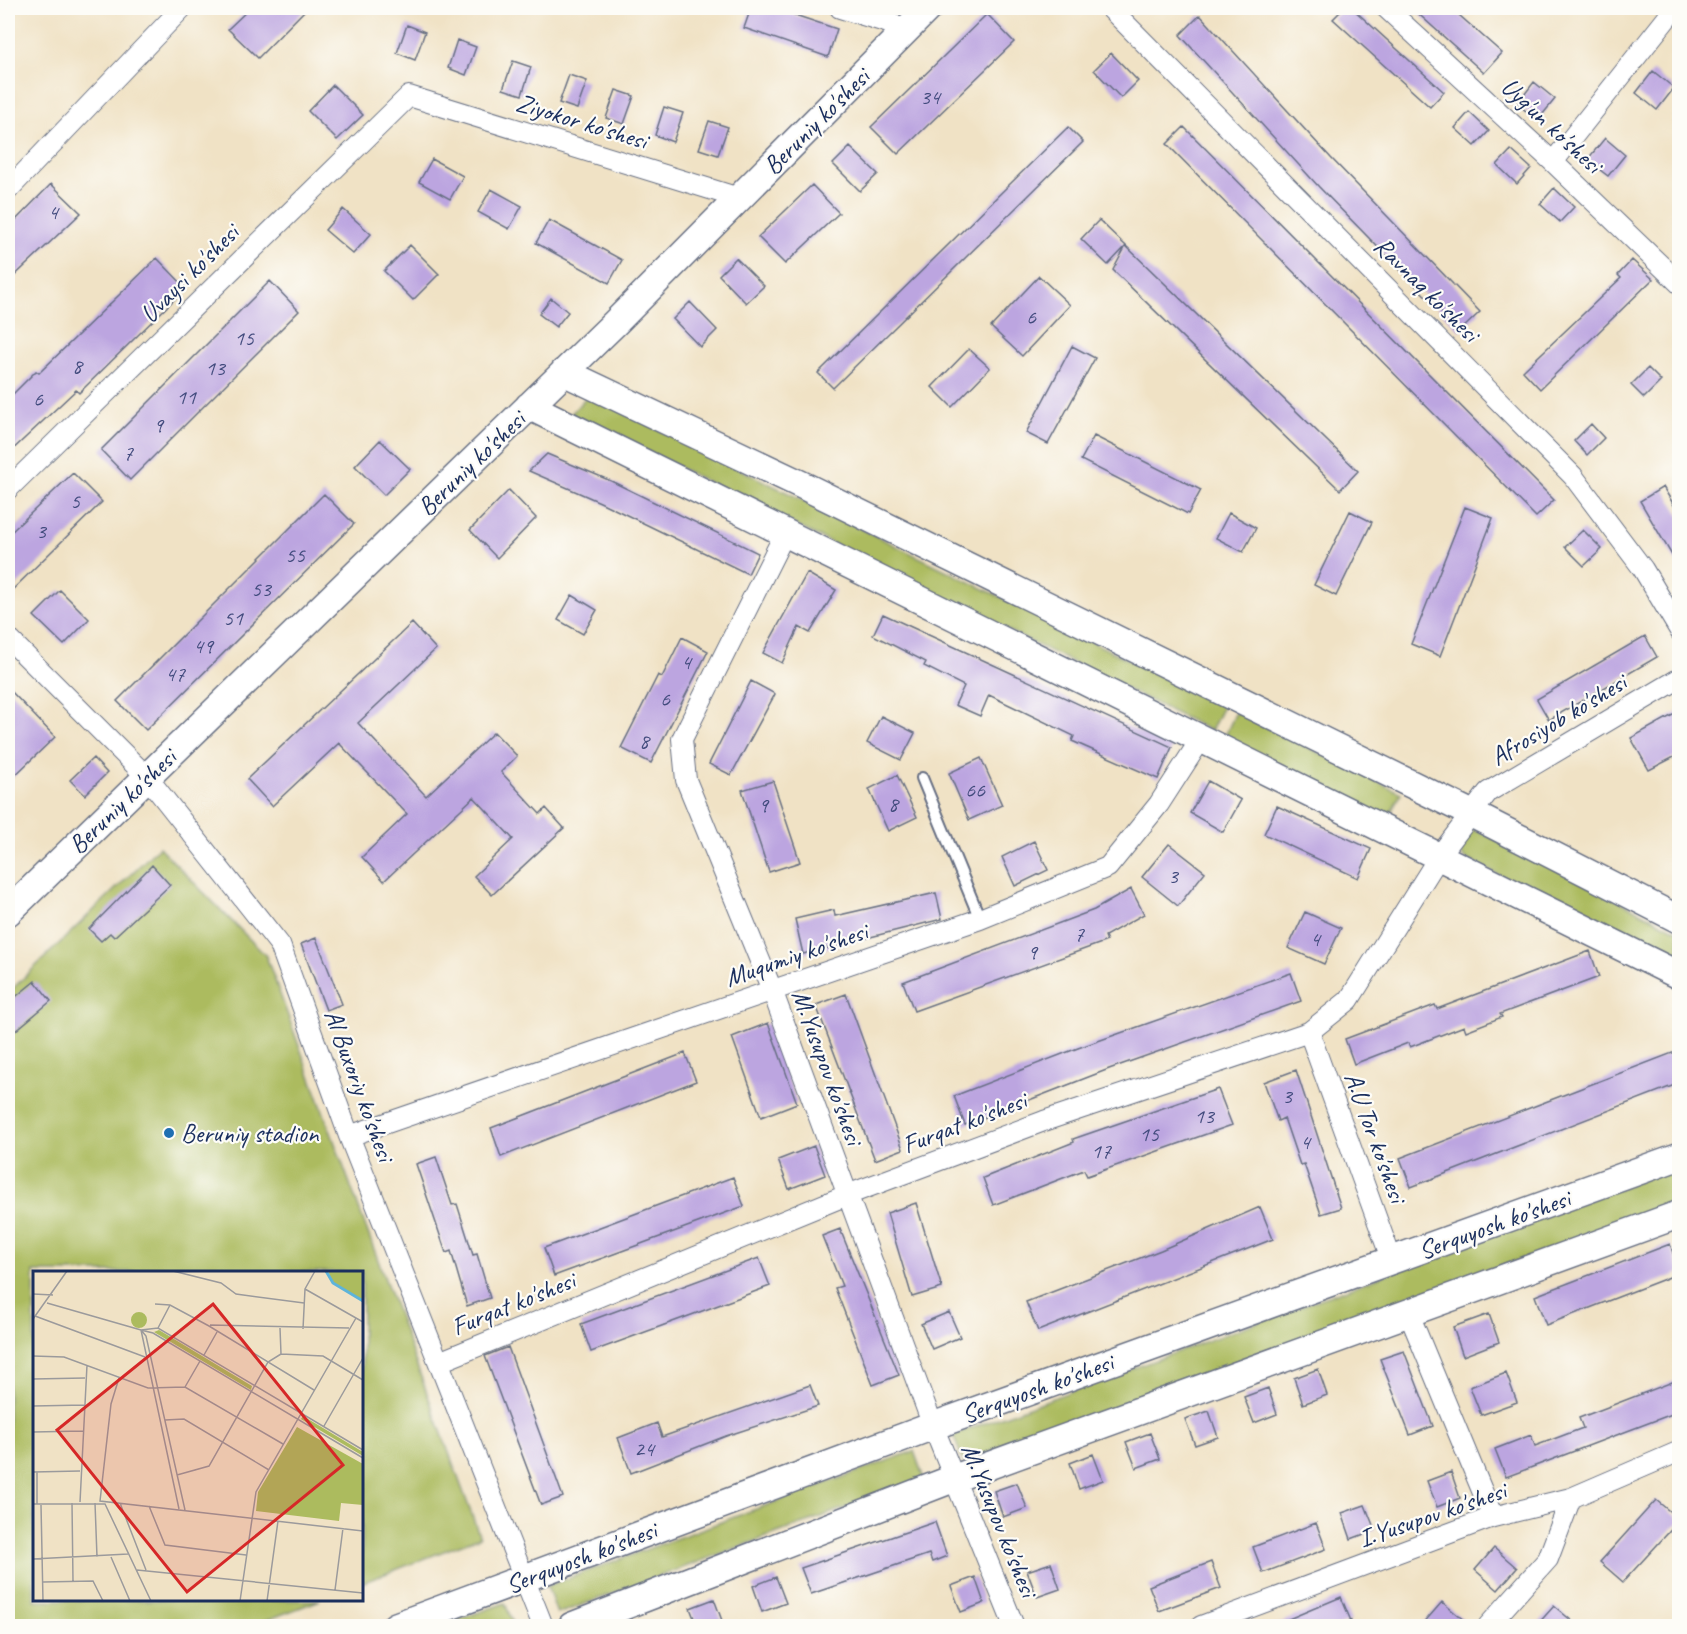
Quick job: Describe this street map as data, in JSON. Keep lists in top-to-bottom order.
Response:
{
  "streets": {
    "street": [
      "Ziyokor ko'shesi",
      "Beruniy ko'shesi",
      "Uyg'un ko'shesi",
      "Uvaysi ko'shesi",
      "Ravnaq ko'shesi",
      "Afrosiyob ko'shesi",
      "Muqumiy ko'shesi",
      "M.Yusupov ko'shesi",
      "Al Buxoriy ko'shesi",
      "Furqat ko'shesi",
      "A.U Tor ko'shesi",
      "Serquyosh ko'shesi",
      "I.Yusupov ko'shesi"
    ]
  },
  "crossings": [
    ["Ziyokor ko'shesi", "Beruniy ko'shesi"],
    ["Ziyokor ko'shesi", "Uvaysi ko'shesi"],
    ["Beruniy ko'shesi", "Al Buxoriy ko'shesi"],
    ["Afrosiyob ko'shesi", "Furqat ko'shesi"],
    ["Muqumiy ko'shesi", "M.Yusupov ko'shesi"],
    ["Muqumiy ko'shesi", "Al Buxoriy ko'shesi"],
    ["M.Yusupov ko'shesi", "Furqat ko'shesi"],
    ["M.Yusupov ko'shesi", "Serquyosh ko'shesi"],
    ["Al Buxoriy ko'shesi", "Furqat ko'shesi"],
    ["Al Buxoriy ko'shesi", "Serquyosh ko'shesi"],
    ["Furqat ko'shesi", "A.U Tor ko'shesi"],
    ["A.U Tor ko'shesi", "Serquyosh ko'shesi"]
  ],
  "places": ["Beruniy stadion"],
  "house_numbers": [
    "34",
    "4",
    "6",
    "15",
    "8",
    "13",
    "11",
    "6",
    "9",
    "7",
    "5",
    "3",
    "55",
    "53",
    "51",
    "49",
    "4",
    "47",
    "6",
    "8",
    "66",
    "8",
    "9",
    "3",
    "7",
    "4",
    "9",
    "3",
    "13",
    "15",
    "4",
    "17",
    "24"
  ]
}
